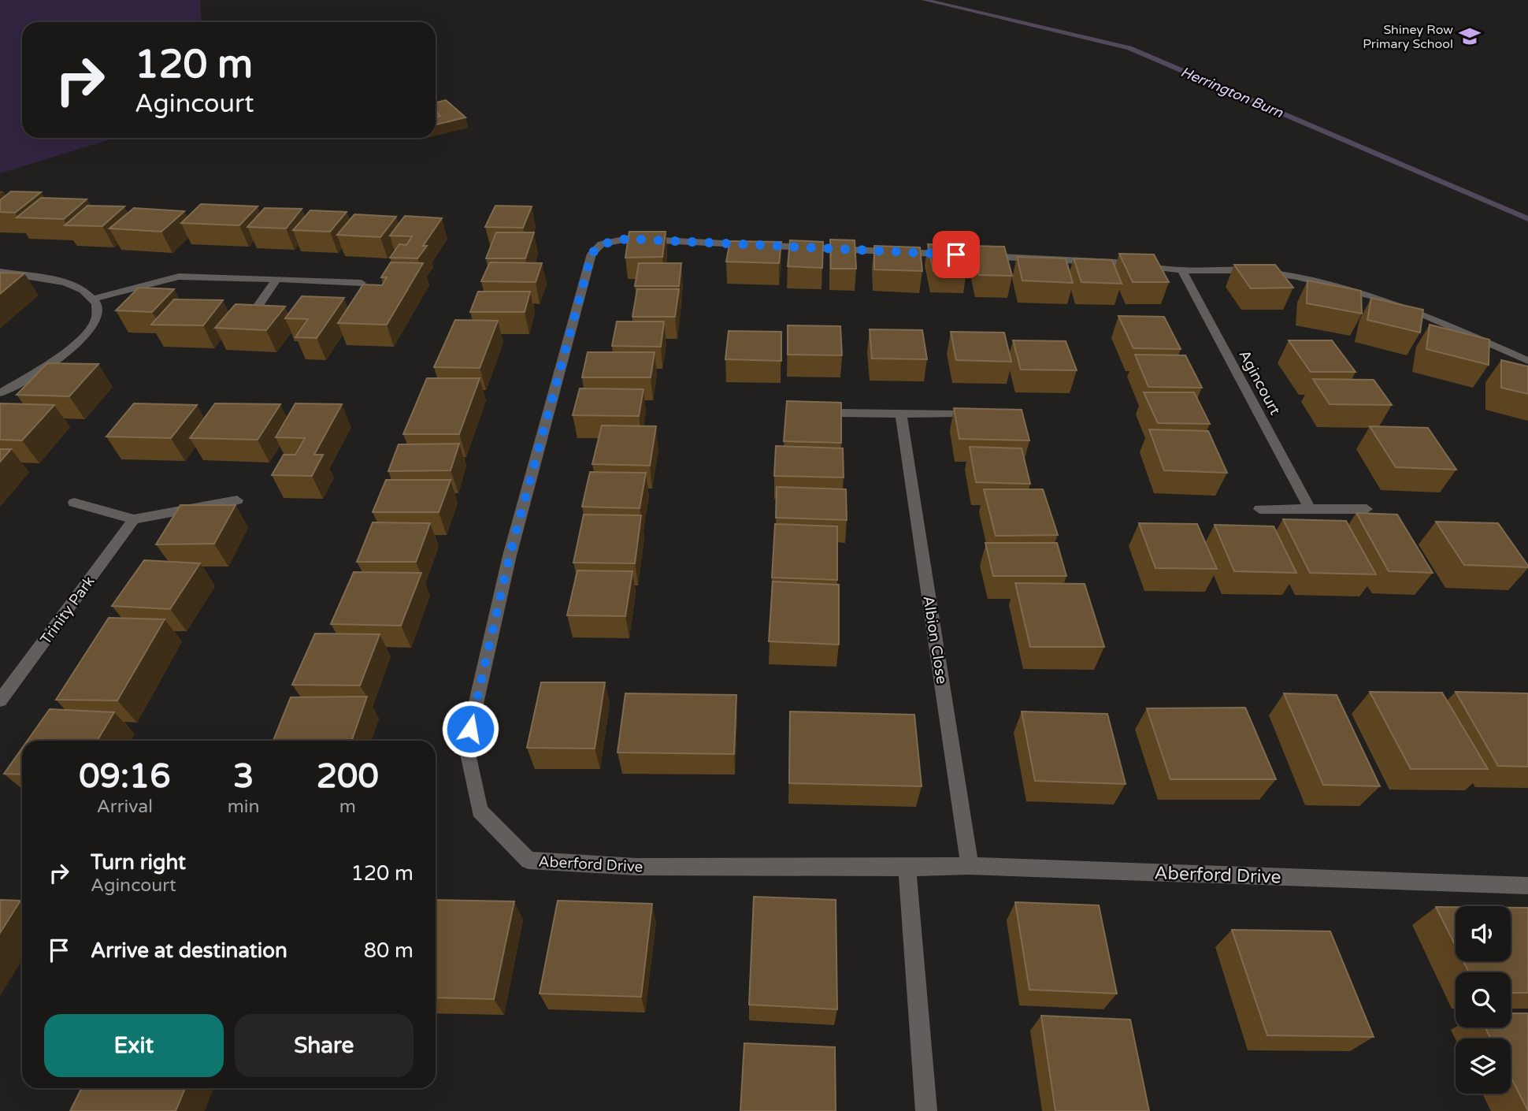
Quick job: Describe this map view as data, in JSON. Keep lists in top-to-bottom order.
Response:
{
  "streets": {
    "street": [
      "Agincourt",
      "Trinity Park",
      "Albion Close",
      "Aberford Drive"
    ]
  },
  "crossings": [
    ["Agincourt", "Aberford Drive"],
    ["Albion Close", "Aberford Drive"]
  ],
  "water": ["Herrington Burn"],
  "places": {
    "school or university": ["Shiney Row Primary School"]
  },
  "page": {
    "turn": ["120 m", "Agincourt"],
    "eta": [
      "09:16",
      "Arrival",
      "3",
      "min",
      "200",
      "m"
    ],
    "list": [
      {
        "name": "Turn right",
        "note": "Agincourt",
        "value": "120 m"
      },
      {
        "name": "Arrive at destination",
        "value": "80 m"
      }
    ],
    "buttons": ["Exit", "Share"]
  }
}
